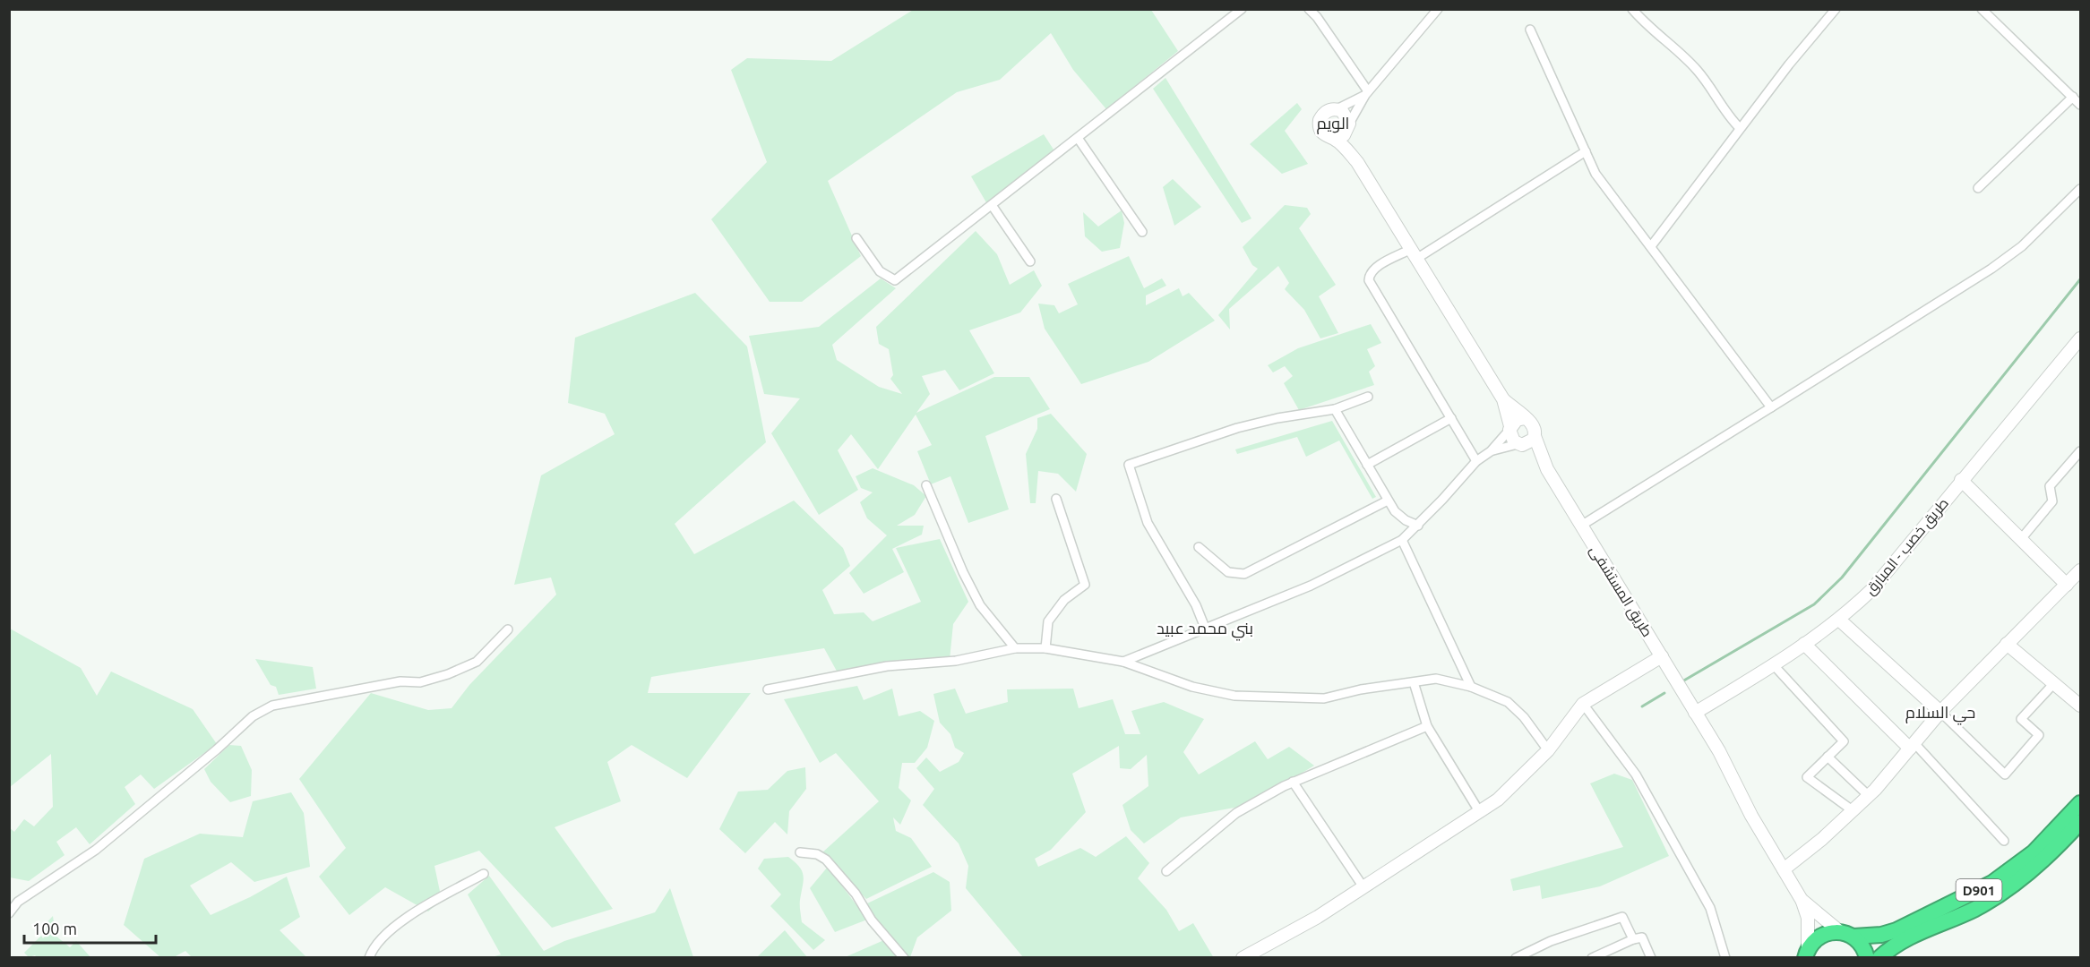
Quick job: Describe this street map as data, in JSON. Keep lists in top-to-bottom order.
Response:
{
  "streets": {
    "highway": ["D901"],
    "street": ["طريق خصب - المبارق", "طريق المستشفى"]
  },
  "crossings": [
    ["طريق خصب - المبارق", "طريق المستشفى"]
  ],
  "districts": ["الويم", "بني محمد عبيد", "حي السلام"],
  "scale_bar": "100 m"
}
